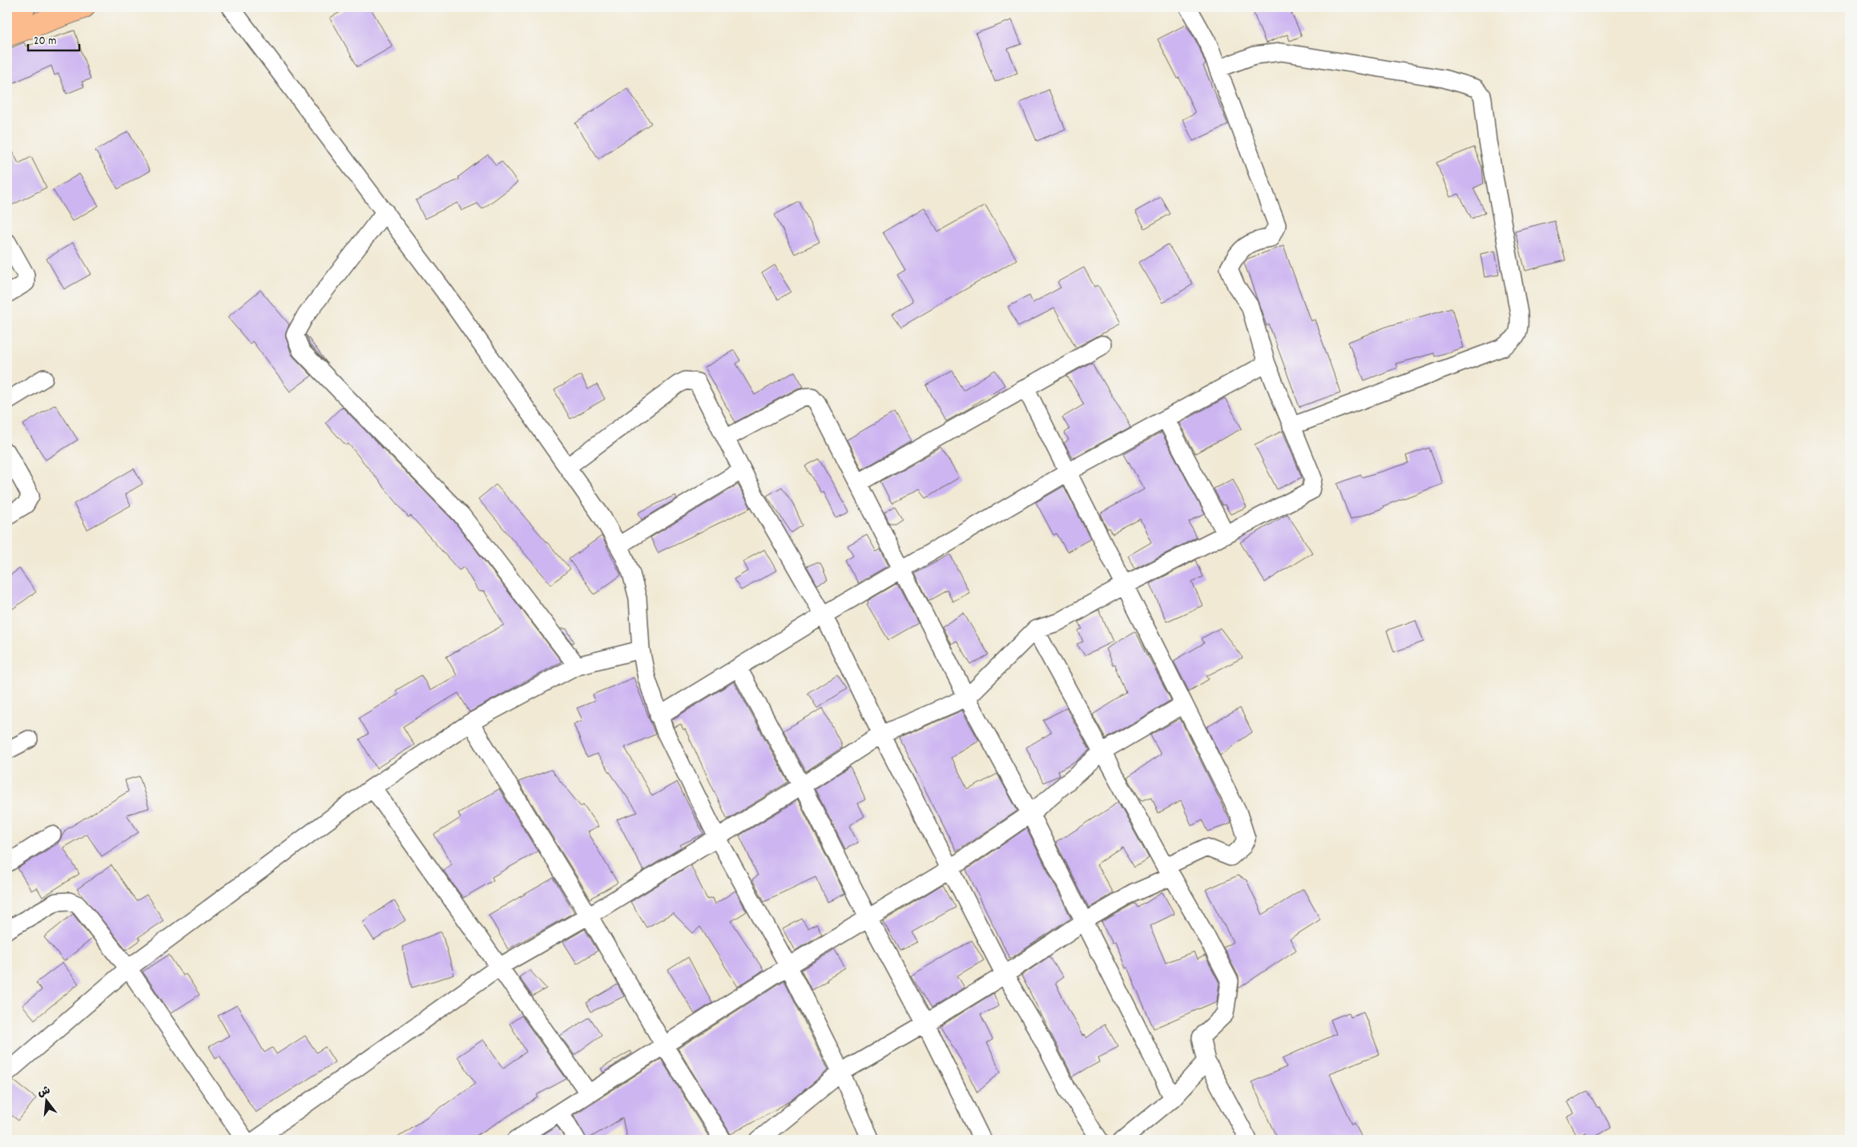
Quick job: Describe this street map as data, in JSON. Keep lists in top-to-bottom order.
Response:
{
  "scale_bar": "20 m",
  "north": "top"
}
